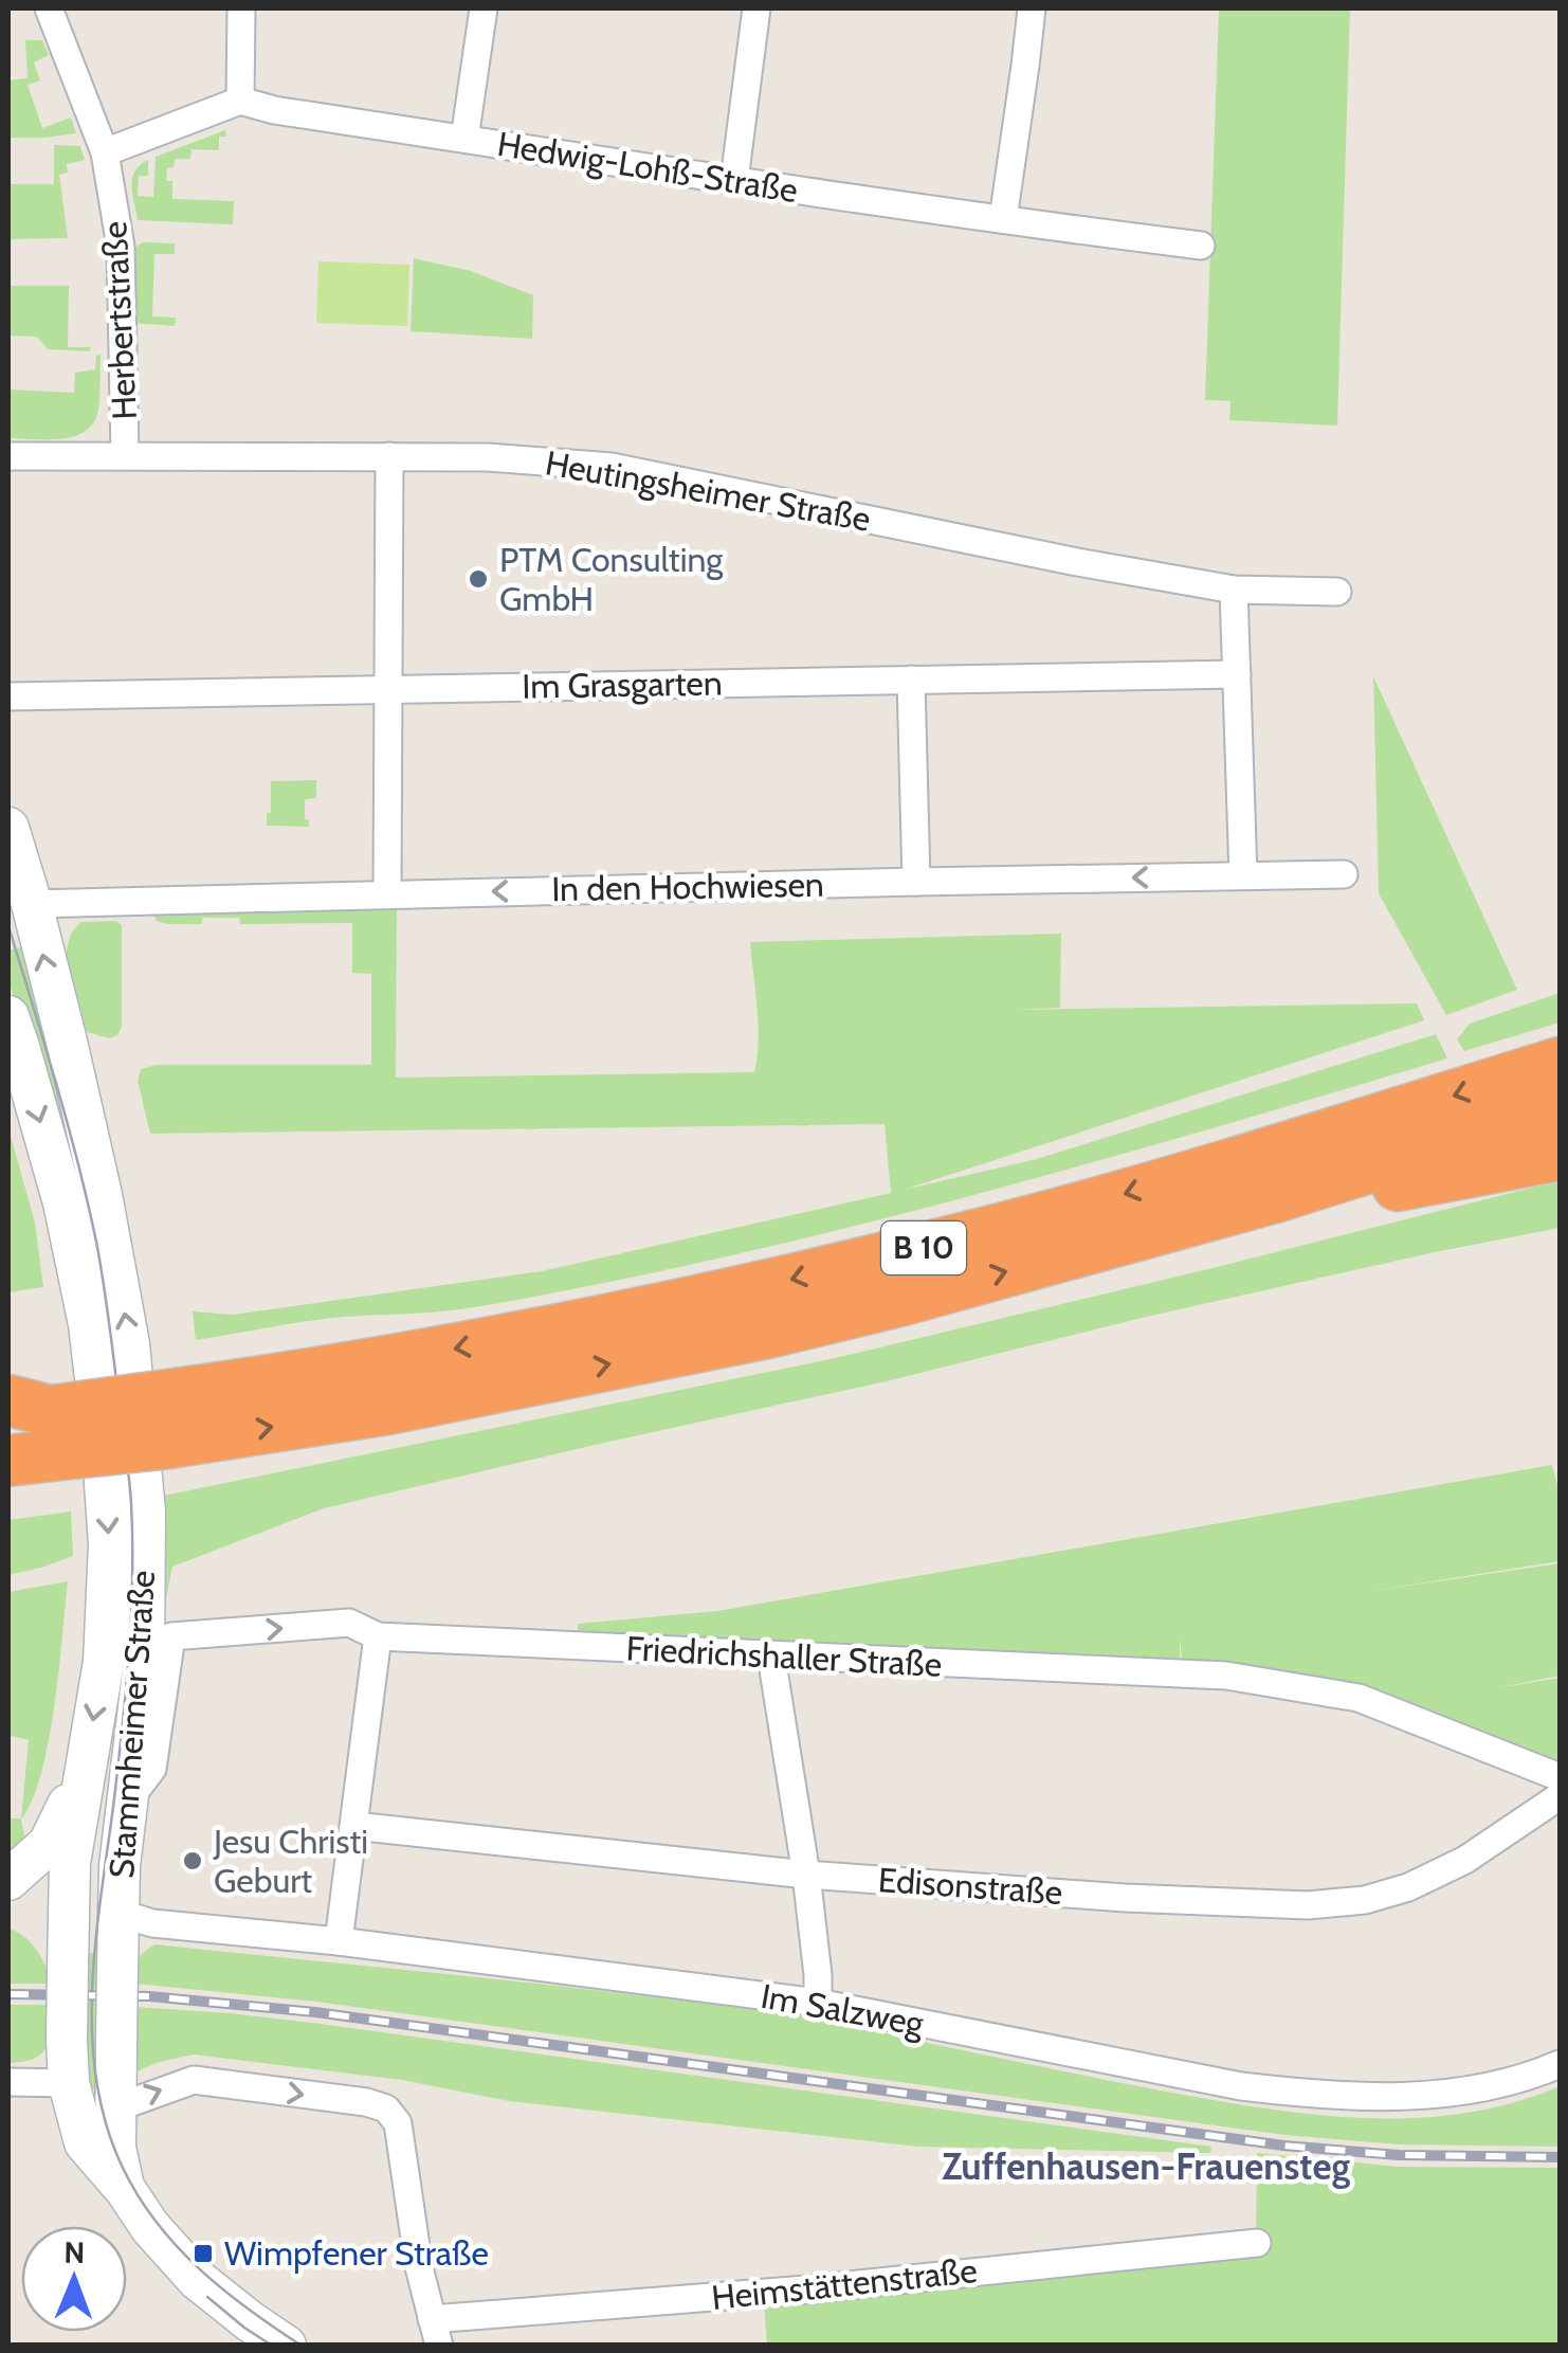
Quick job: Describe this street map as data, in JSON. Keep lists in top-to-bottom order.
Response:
{
  "streets": {
    "highway": ["B 10"],
    "main road": ["Stammheimer Straße"],
    "street": [
      "Hedwig-Lohß-Straße",
      "Herbertstraße",
      "Heutingsheimer Straße",
      "Im Grasgarten",
      "In den Hochwiesen",
      "Friedrichshaller Straße",
      "Edisonstraße",
      "Im Salzweg",
      "Heimstättenstraße"
    ]
  },
  "crossings": [
    ["Herbertstraße", "Heutingsheimer Straße"],
    ["In den Hochwiesen", "Stammheimer Straße"],
    ["Friedrichshaller Straße", "Stammheimer Straße"],
    ["Stammheimer Straße", "Im Salzweg"]
  ],
  "one_way": ["In den Hochwiesen"],
  "districts": ["Zuffenhausen-Frauensteg"],
  "places": {
    "other": ["PTM Consulting GmbH", "Jesu Christi Geburt"],
    "transit": ["Wimpfener Straße"]
  },
  "north": "top"
}
